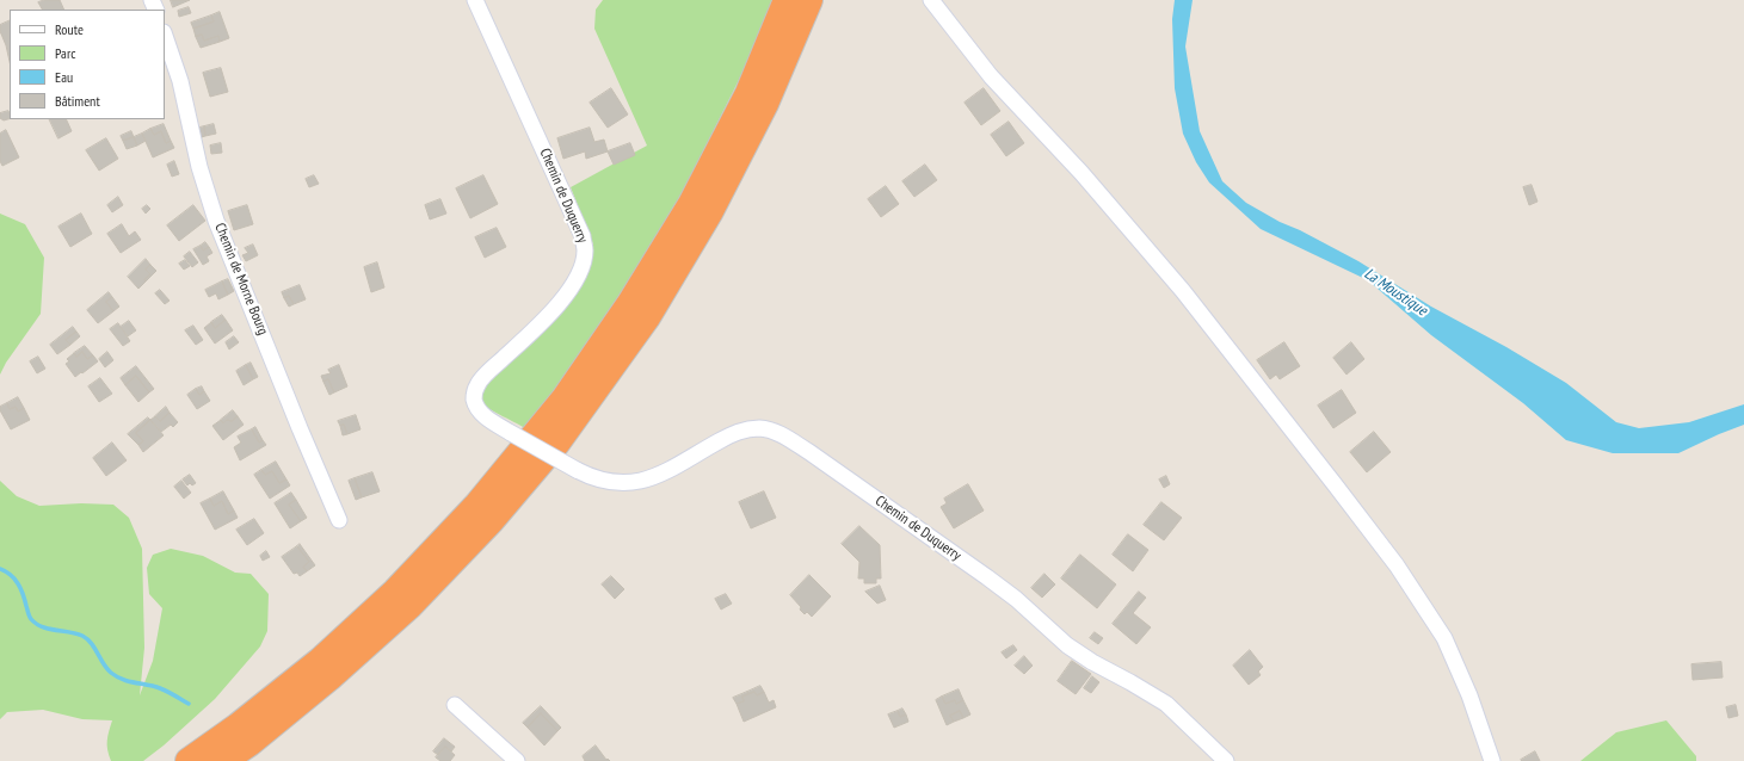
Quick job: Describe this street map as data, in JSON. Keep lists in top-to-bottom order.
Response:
{
  "streets": {
    "street": ["Chemin de Duquerry", "Chemin de Morne Bourg"]
  },
  "water": ["La Moustique"],
  "legend": [
    "Route",
    "Parc",
    "Eau",
    "Bâtiment"
  ]
}
